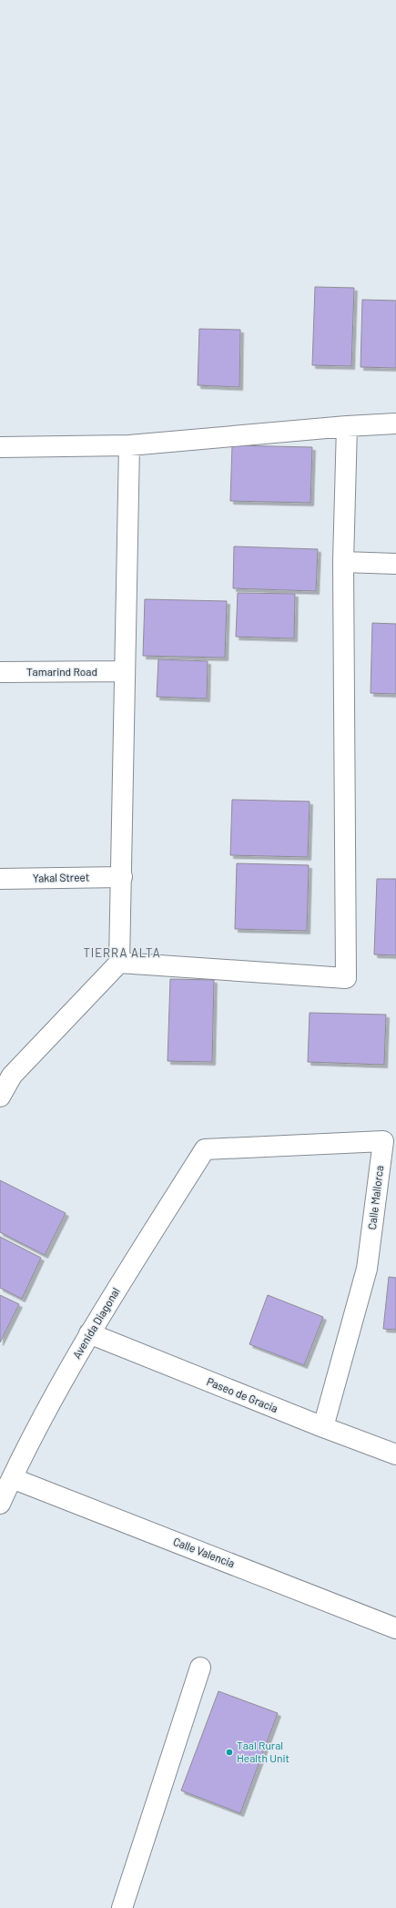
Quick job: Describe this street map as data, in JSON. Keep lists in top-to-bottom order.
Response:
{
  "streets": {
    "street": [
      "Tamarind Road",
      "Yakal Street",
      "Calle Mallorca",
      "Avenida Diagonal",
      "Paseo de Gracia",
      "Calle Valencia"
    ]
  },
  "crossings": [
    ["Calle Mallorca", "Avenida Diagonal"],
    ["Calle Mallorca", "Paseo de Gracia"],
    ["Avenida Diagonal", "Paseo de Gracia"],
    ["Avenida Diagonal", "Calle Valencia"]
  ],
  "districts": ["TIERRA ALTA"],
  "places": ["Taal Rural Health Unit"]
}
